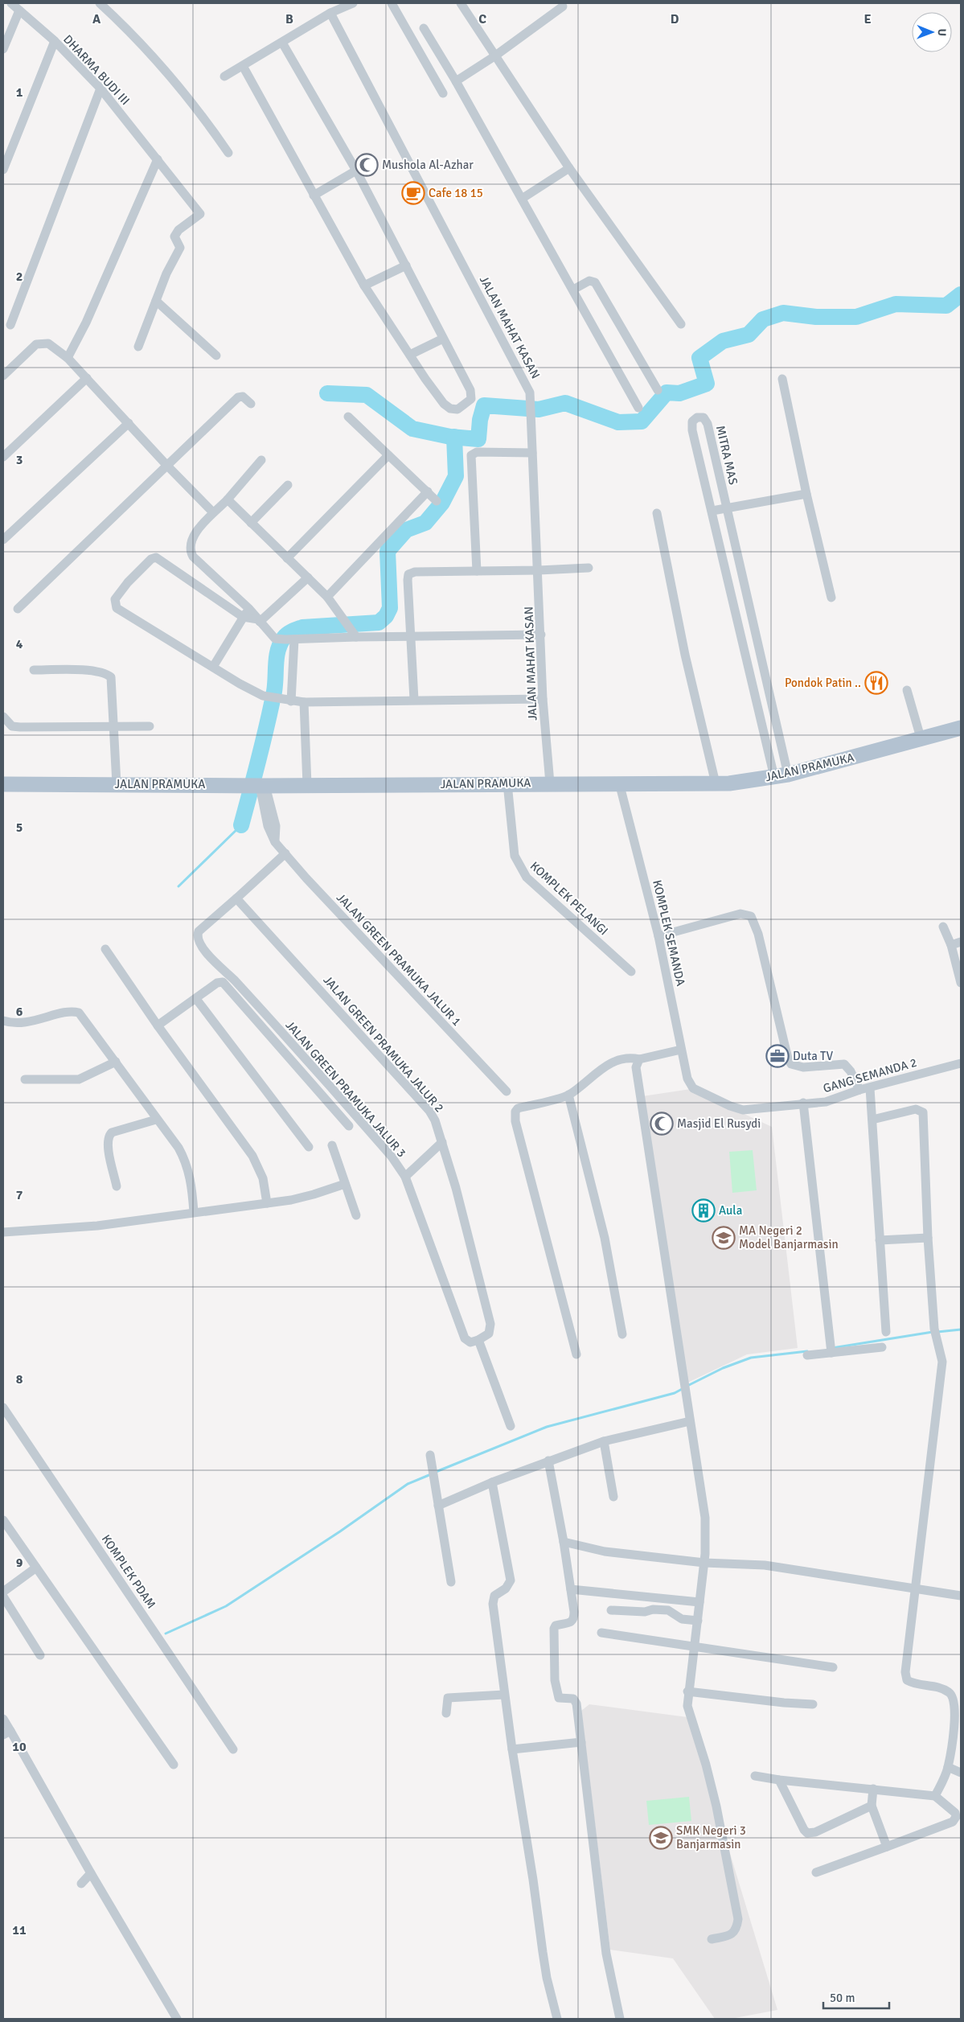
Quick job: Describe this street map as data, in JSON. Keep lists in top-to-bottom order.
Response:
{
  "streets": {
    "main road": ["JALAN PRAMUKA"],
    "street": [
      "DHARMA BUDI III",
      "JALAN MAHAT KASAN",
      "MITRA MAS",
      "KOMPLEK PELANGI",
      "KOMPLEK SEMANDA",
      "JALAN GREEN PRAMUKA JALUR 1",
      "JALAN GREEN PRAMUKA JALUR 2",
      "GANG SEMANDA 2",
      "JALAN GREEN PRAMUKA JALUR 3",
      "KOMPLEK PDAM"
    ]
  },
  "crossings": [
    ["JALAN MAHAT KASAN", "JALAN PRAMUKA"],
    ["MITRA MAS", "JALAN PRAMUKA"],
    ["JALAN PRAMUKA", "KOMPLEK PELANGI"],
    ["JALAN PRAMUKA", "KOMPLEK SEMANDA"],
    ["JALAN PRAMUKA", "JALAN GREEN PRAMUKA JALUR 1"],
    ["KOMPLEK SEMANDA", "GANG SEMANDA 2"],
    ["JALAN GREEN PRAMUKA JALUR 2", "JALAN GREEN PRAMUKA JALUR 3"]
  ],
  "places": {
    "mosque": ["Mushola Al-Azhar", "Masjid El Rusydi"],
    "cafe": ["Cafe 18 15"],
    "restaurant": ["Pondok Patin .."],
    "office": ["Duta TV"],
    "building": ["Aula"],
    "school or university": ["MA Negeri 2 Model Banjarmasin", "SMK Negeri 3 Banjarmasin"]
  },
  "scale_bar": "50 m",
  "north": "right",
  "grid": {
    "columns": [
      "A",
      "B",
      "C",
      "D",
      "E"
    ],
    "rows": [
      "1",
      "2",
      "3",
      "4",
      "5",
      "6",
      "7",
      "8",
      "9",
      "10",
      "11"
    ]
  }
}
